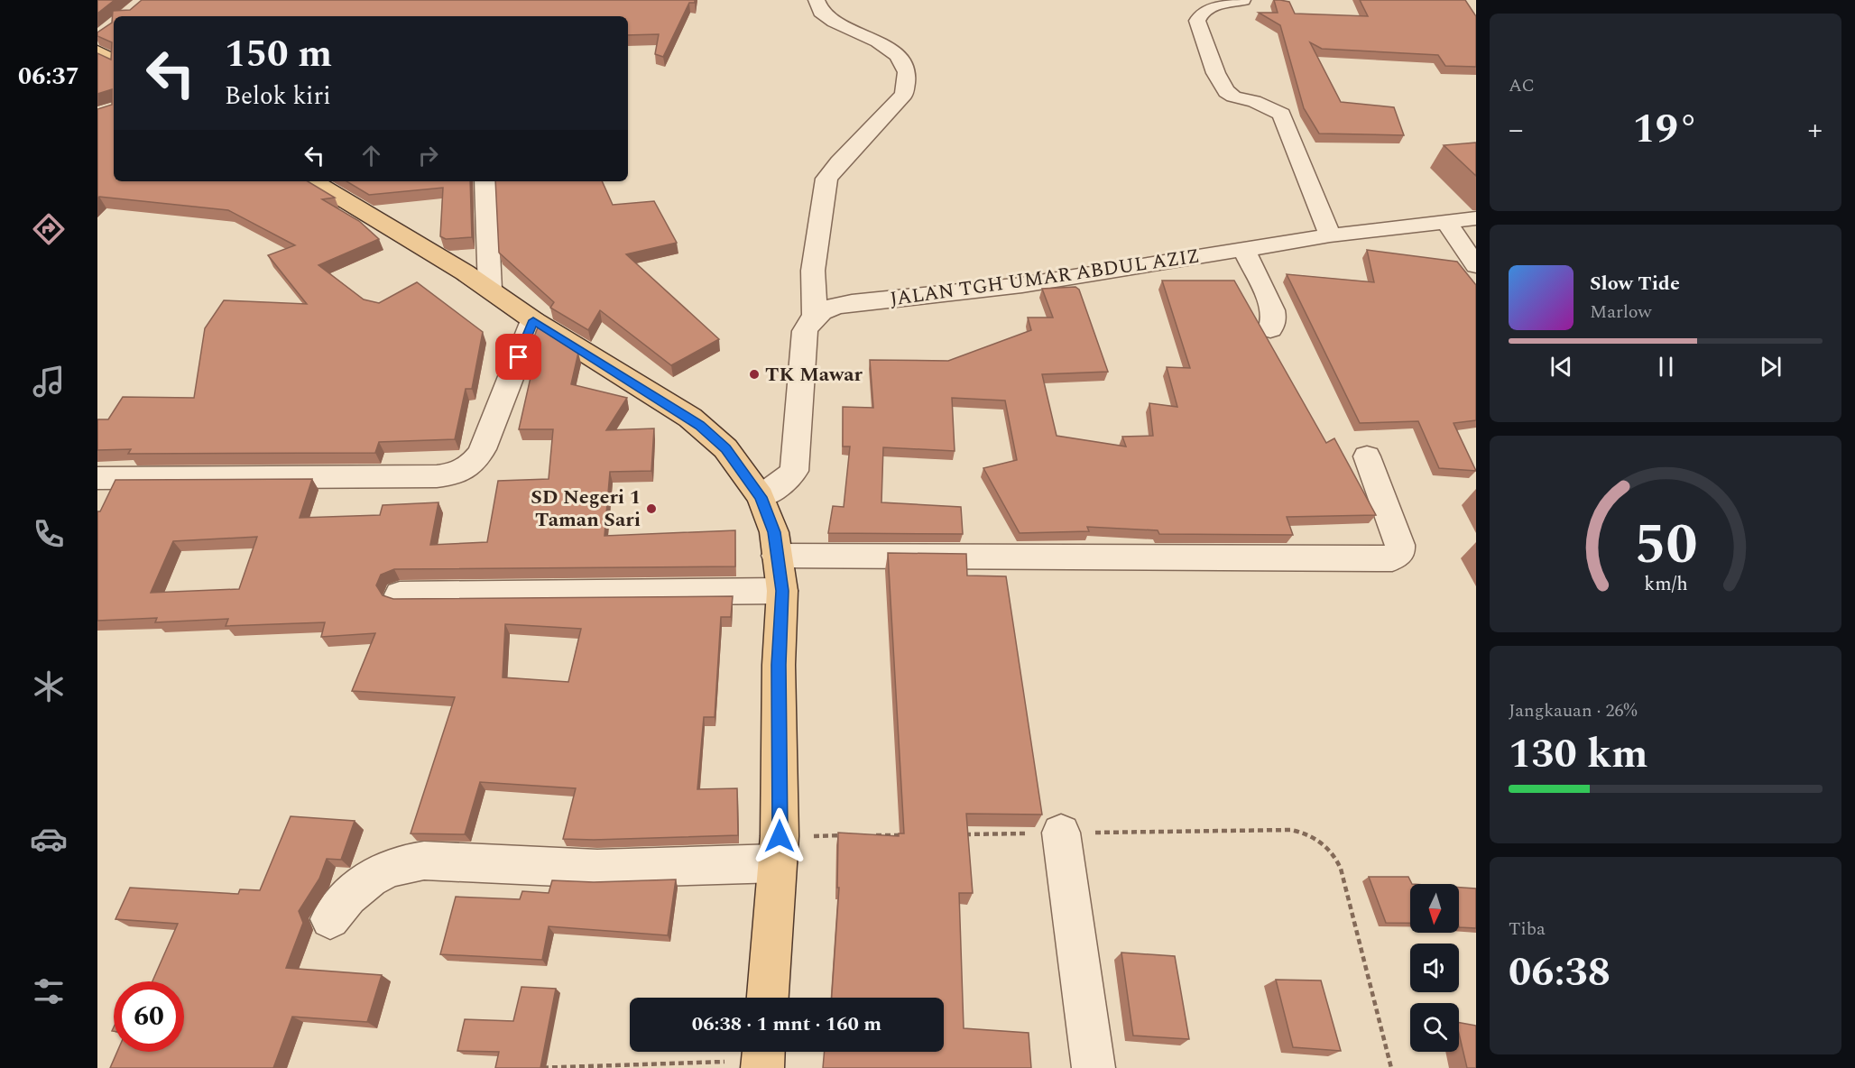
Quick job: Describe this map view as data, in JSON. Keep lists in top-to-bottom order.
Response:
{
  "streets": {
    "street": ["JALAN TGH UMAR ABDUL AZIZ"]
  },
  "places": ["TK Mawar", "SD Negeri 1 Taman Sari"],
  "north": "bottom",
  "page": {
    "tabs": "06:37",
    "tile": [
      "AC",
      ["Jangkauan · 26%", "130 km"],
      ["Tiba", "06:38"]
    ],
    "turn": ["150 m", "Belok kiri"],
    "heat": ["−", "19°", "+"],
    "song": ["Slow Tide", "Marlow"],
    "limit": "60",
    "trip": "06:38 · 1 mnt · 160 m",
    "gauge": ["50", "km/h"]
  }
}
